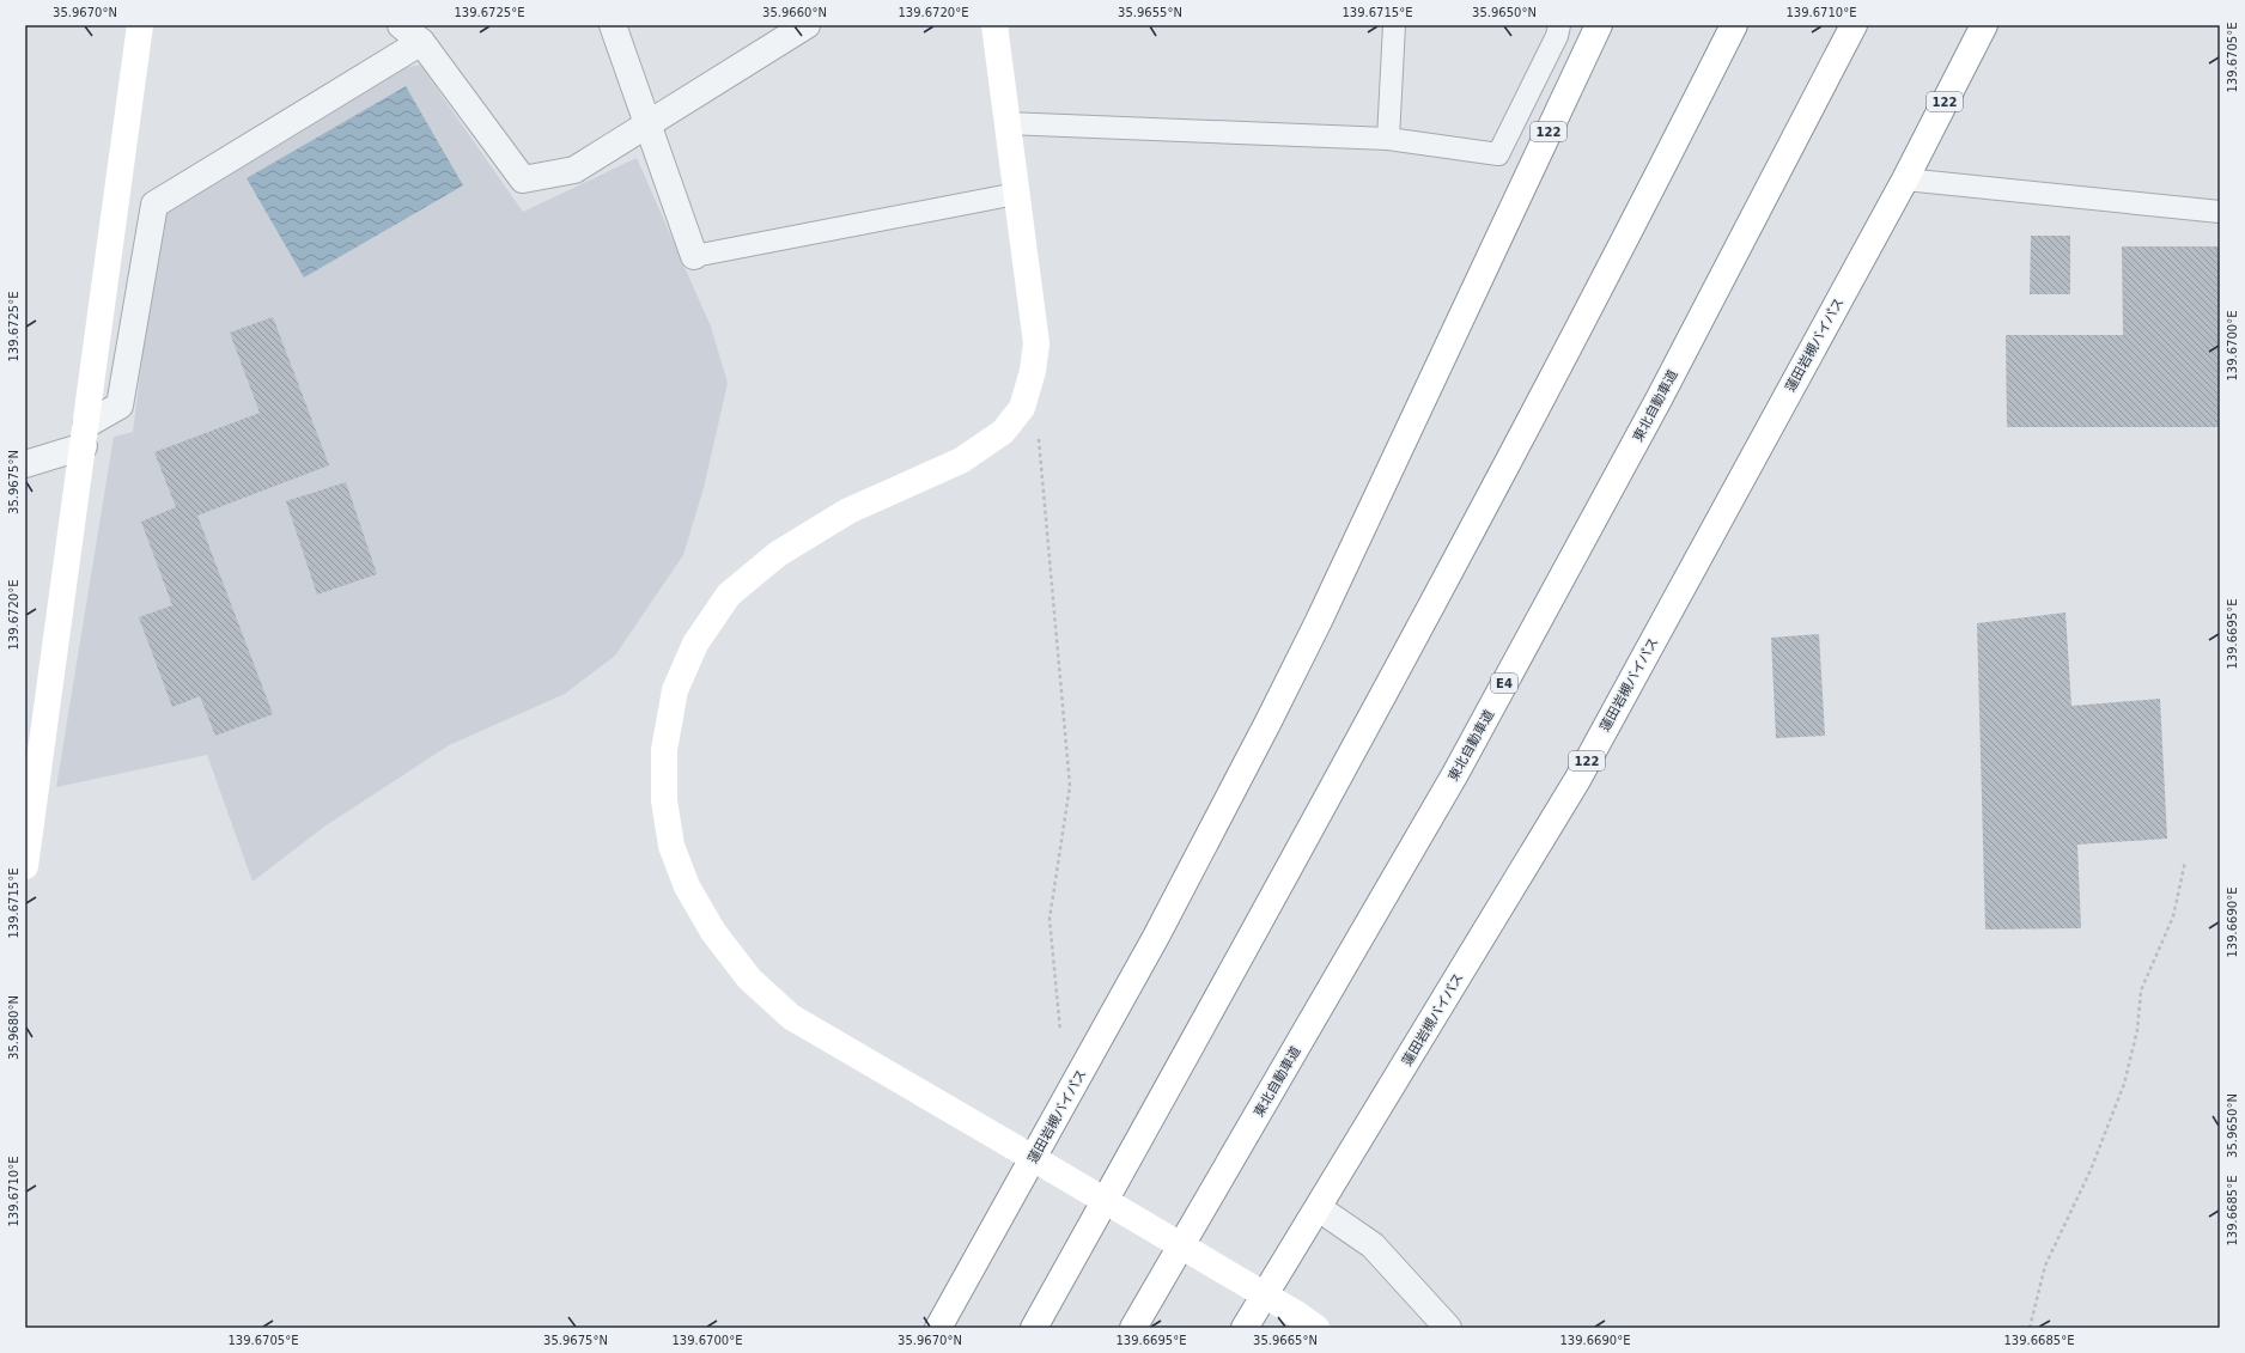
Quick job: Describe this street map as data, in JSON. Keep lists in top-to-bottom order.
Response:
{
  "streets": {
    "main road": [
      "122",
      "蓮田岩槻バイパス",
      "東北自動車道",
      "E4"
    ]
  },
  "coordinates": [
    "35.9670°N",
    "139.6725°E",
    "35.9660°N",
    "139.6720°E",
    "35.9655°N",
    "139.6715°E",
    "35.9650°N",
    "139.6710°E",
    "139.6705°E",
    "139.6700°E",
    "35.9675°N",
    "139.6695°E",
    "139.6690°E",
    "35.9680°N",
    "139.6685°E",
    "35.9665°N"
  ]
}
